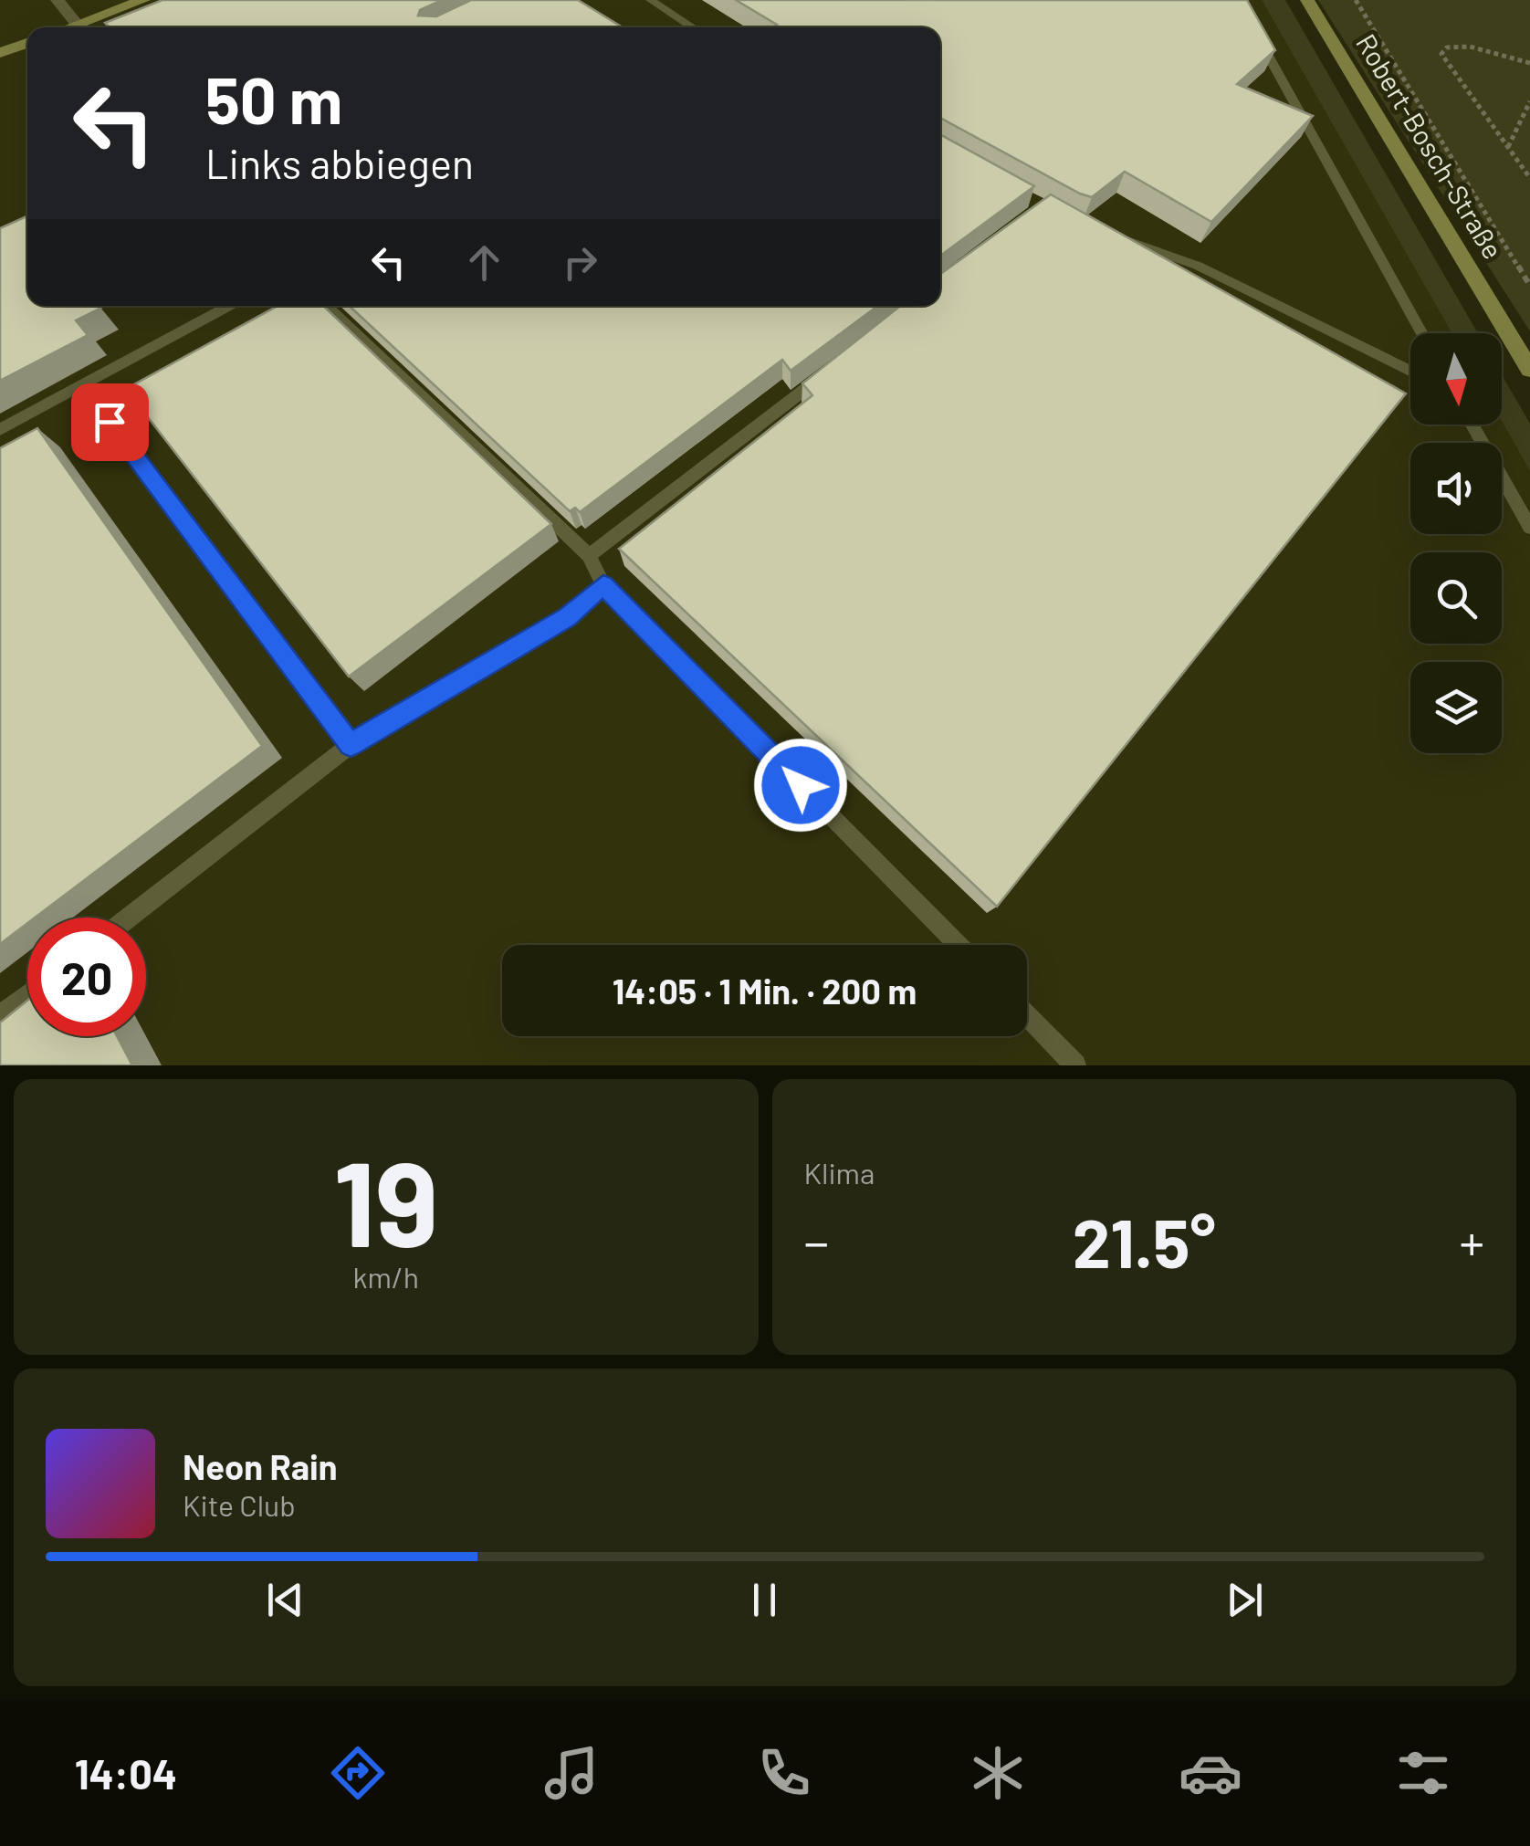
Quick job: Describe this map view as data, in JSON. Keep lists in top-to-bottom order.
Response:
{
  "streets": {
    "main road": ["Robert-Bosch-Straße"]
  },
  "north": "bottom",
  "page": {
    "turn": ["50 m", "Links abbiegen"],
    "limit": "20",
    "trip": "14:05 · 1 Min. · 200 m",
    "tile": [
      ["19", "km/h"],
      "Klima"
    ],
    "heat": ["−", "21.5°", "+"],
    "song": ["Neon Rain", "Kite Club"],
    "tabs": "14:04"
  }
}
